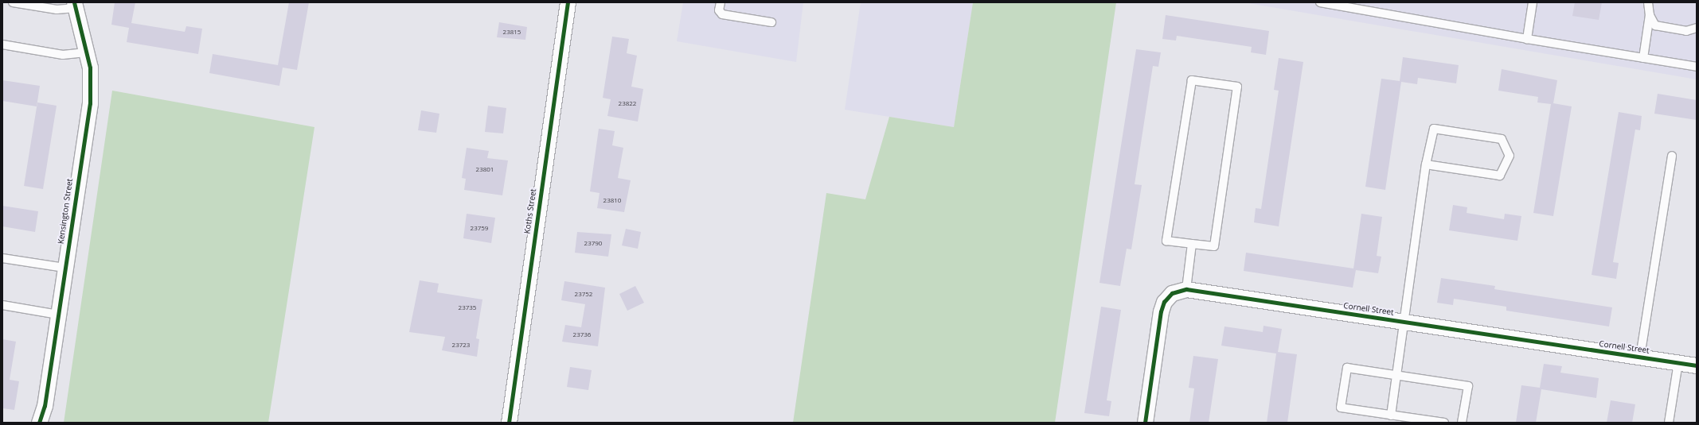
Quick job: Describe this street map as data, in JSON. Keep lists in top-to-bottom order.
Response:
{
  "streets": {
    "street": ["Kensington Street", "Koths Street", "Cornell Street"]
  },
  "house_numbers": [
    "23815",
    "23822",
    "23801",
    "23810",
    "23759",
    "23790",
    "23752",
    "23735",
    "23736",
    "23723"
  ]
}
